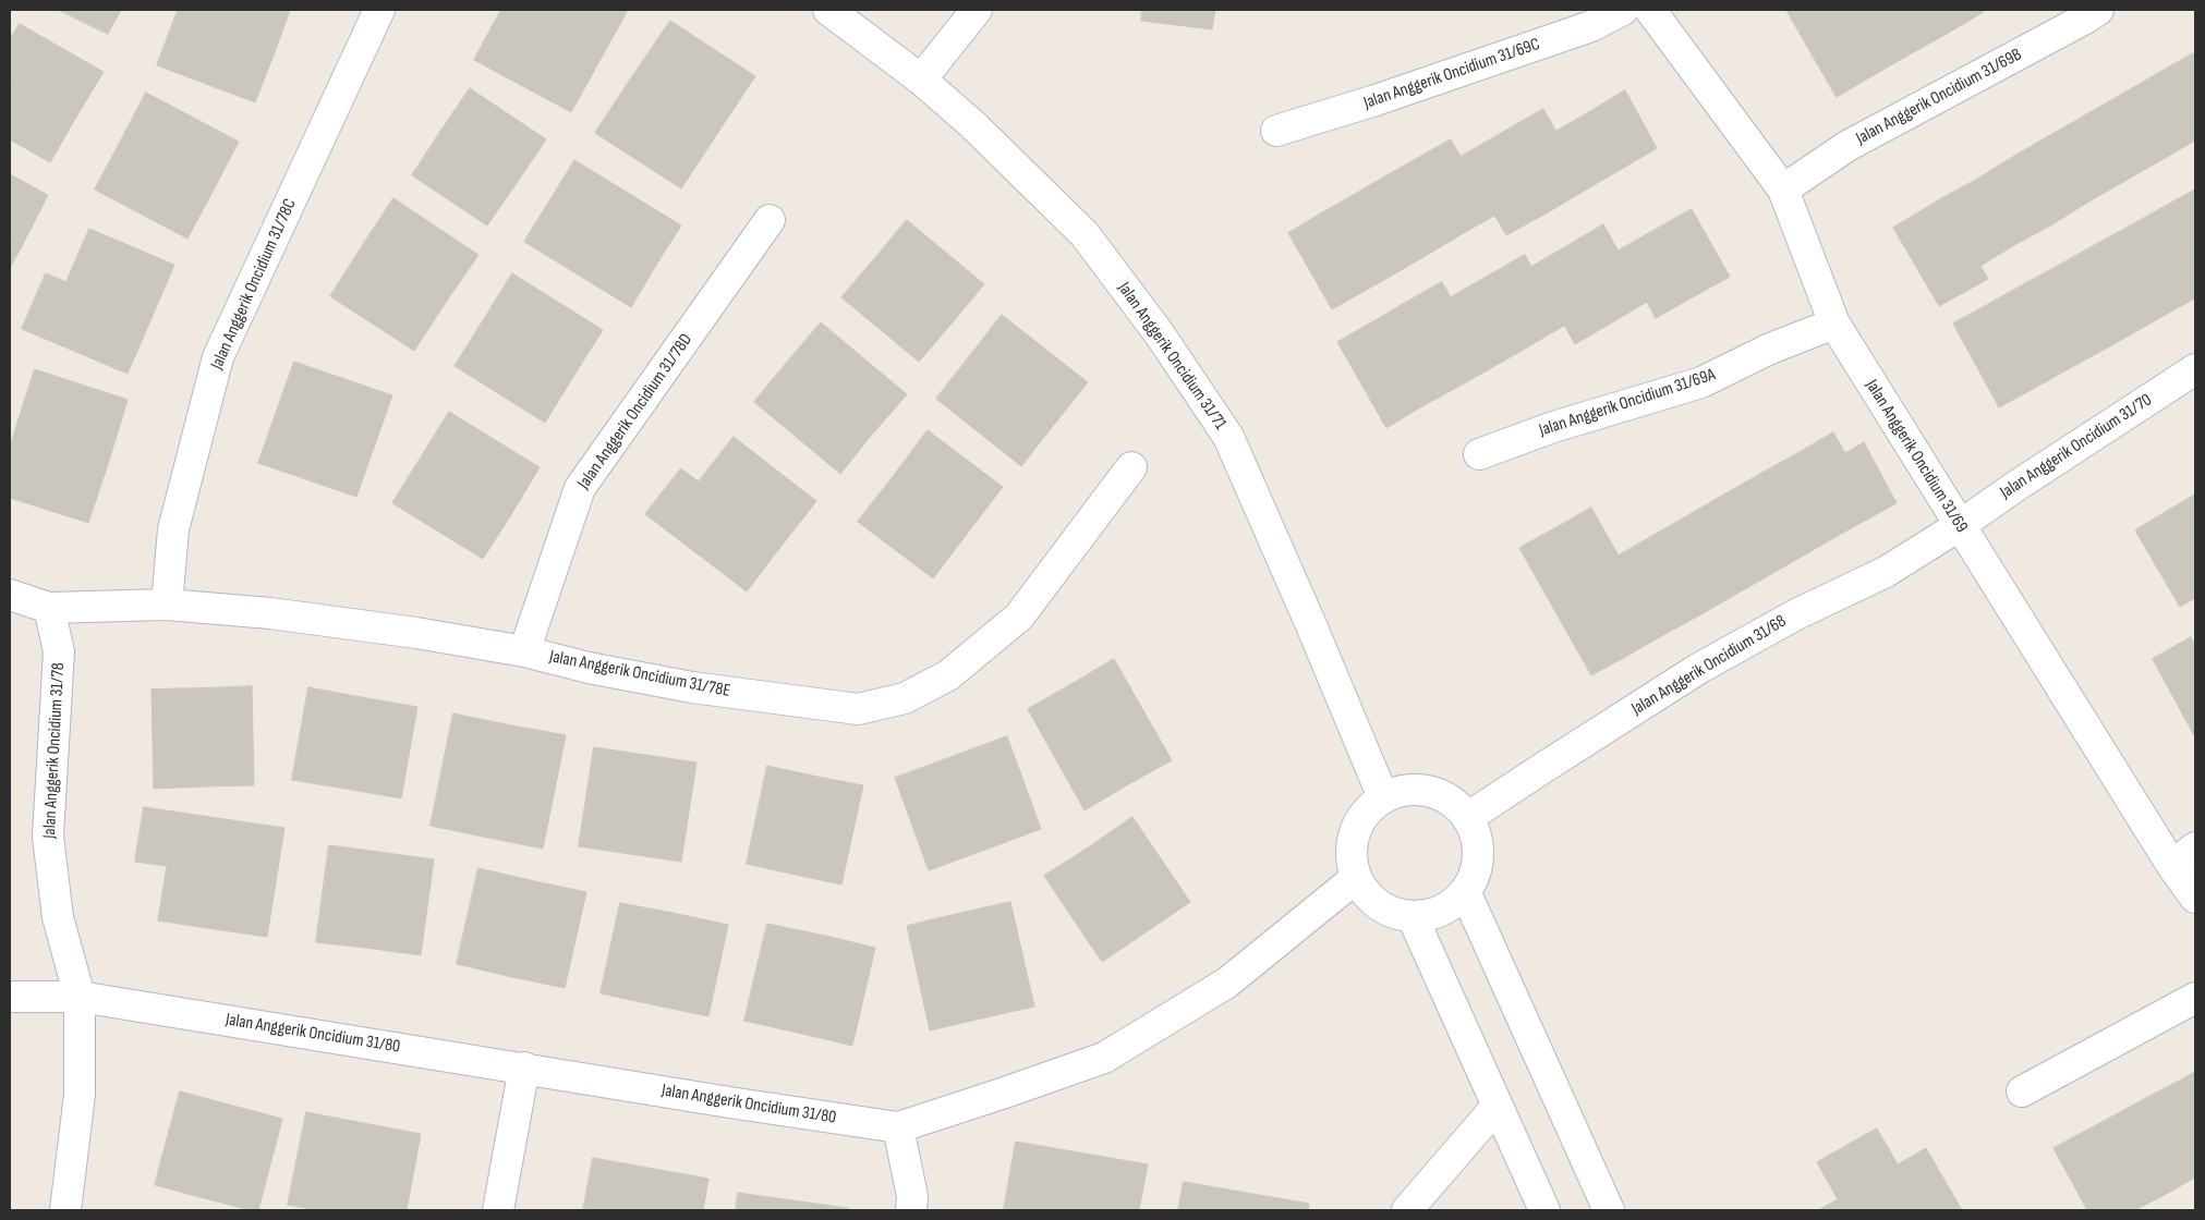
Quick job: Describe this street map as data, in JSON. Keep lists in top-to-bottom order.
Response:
{
  "streets": {
    "street": [
      "Jalan Anggerik Oncidium 31/69C",
      "Jalan Anggerik Oncidium 31/69B",
      "Jalan Anggerik Oncidium 31/78C",
      "Jalan Anggerik Oncidium 31/71",
      "Jalan Anggerik Oncidium 31/69A",
      "Jalan Anggerik Oncidium 31/78D",
      "Jalan Anggerik Oncidium 31/70",
      "Jalan Anggerik Oncidium 31/69",
      "Jalan Anggerik Oncidium 31/68",
      "Jalan Anggerik Oncidium 31/78E",
      "Jalan Anggerik Oncidium 31/78",
      "Jalan Anggerik Oncidium 31/80"
    ]
  },
  "crossings": [
    ["Jalan Anggerik Oncidium 31/69B", "Jalan Anggerik Oncidium 31/69"],
    ["Jalan Anggerik Oncidium 31/78C", "Jalan Anggerik Oncidium 31/78E"],
    ["Jalan Anggerik Oncidium 31/71", "Jalan Anggerik Oncidium 31/68"],
    ["Jalan Anggerik Oncidium 31/71", "Jalan Anggerik Oncidium 31/80"],
    ["Jalan Anggerik Oncidium 31/69A", "Jalan Anggerik Oncidium 31/69"],
    ["Jalan Anggerik Oncidium 31/78D", "Jalan Anggerik Oncidium 31/78E"],
    ["Jalan Anggerik Oncidium 31/70", "Jalan Anggerik Oncidium 31/69"],
    ["Jalan Anggerik Oncidium 31/70", "Jalan Anggerik Oncidium 31/68"],
    ["Jalan Anggerik Oncidium 31/69", "Jalan Anggerik Oncidium 31/68"],
    ["Jalan Anggerik Oncidium 31/68", "Jalan Anggerik Oncidium 31/80"],
    ["Jalan Anggerik Oncidium 31/78E", "Jalan Anggerik Oncidium 31/78"],
    ["Jalan Anggerik Oncidium 31/78", "Jalan Anggerik Oncidium 31/80"]
  ]
}
